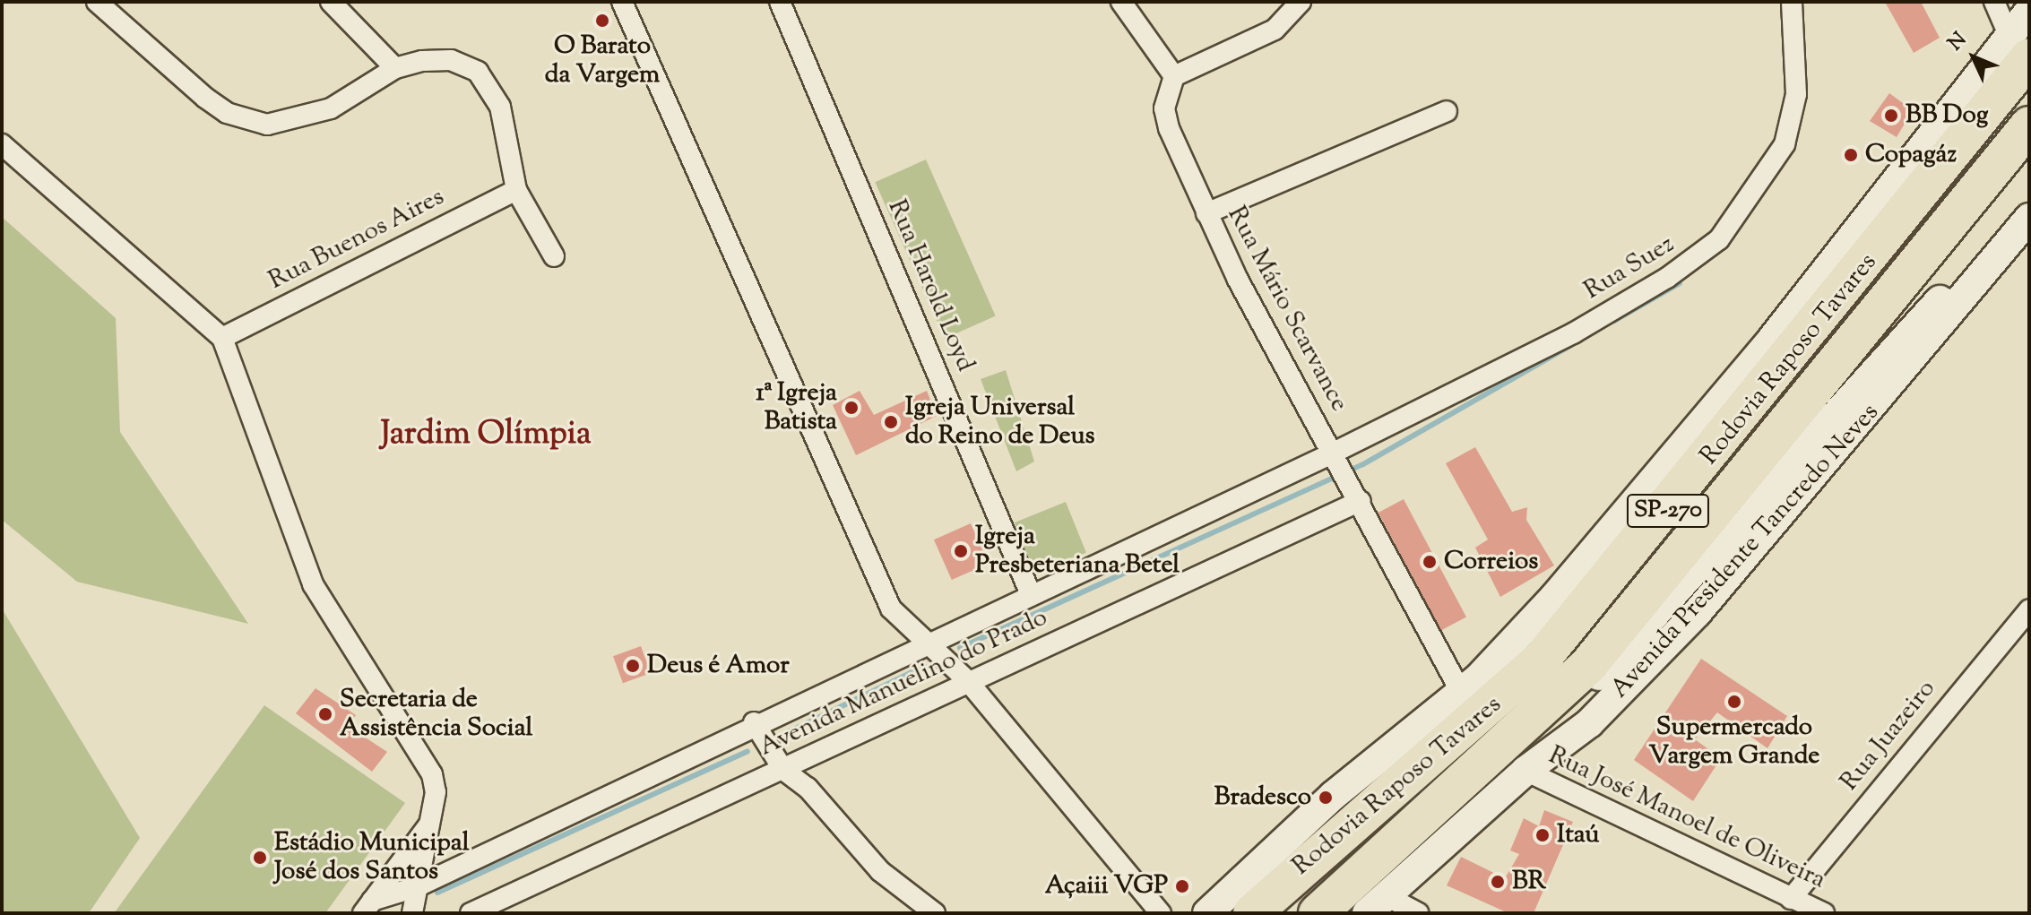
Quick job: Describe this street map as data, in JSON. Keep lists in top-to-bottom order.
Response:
{
  "streets": {
    "highway": ["Rodovia Raposo Tavares", "SP-270"],
    "main road": ["Avenida Presidente Tancredo Neves"],
    "street": [
      "Rua Buenos Aires",
      "Rua Suez",
      "Rua Harold Loyd",
      "Rua Mário Scarvance",
      "Avenida Manuelino do Prado",
      "Rua Juazeiro",
      "Rua José Manoel de Oliveira"
    ]
  },
  "crossings": [
    ["Rua Suez", "Rua Mário Scarvance"],
    ["Rua Suez", "Avenida Manuelino do Prado"],
    ["Rua Harold Loyd", "Avenida Manuelino do Prado"],
    ["Rua Mário Scarvance", "Avenida Manuelino do Prado"],
    ["Avenida Presidente Tancredo Neves", "Rua José Manoel de Oliveira"],
    ["Rua Juazeiro", "Rua José Manoel de Oliveira"]
  ],
  "districts": ["Jardim Olímpia"],
  "places": [
    "O Barato da Vargem",
    "BB Dog",
    "Copagáz",
    "1ª Igreja Batista",
    "Igreja Universal do Reino de Deus",
    "Igreja Presbeteriana Betel",
    "Correios",
    "Deus é Amor",
    "Supermercado Vargem Grande",
    "Secretaria de Assistência Social",
    "Bradesco",
    "Itaú",
    "Estádio Municipal José dos Santos",
    "BR",
    "Açaiii VGP"
  ],
  "north": "top left"
}
